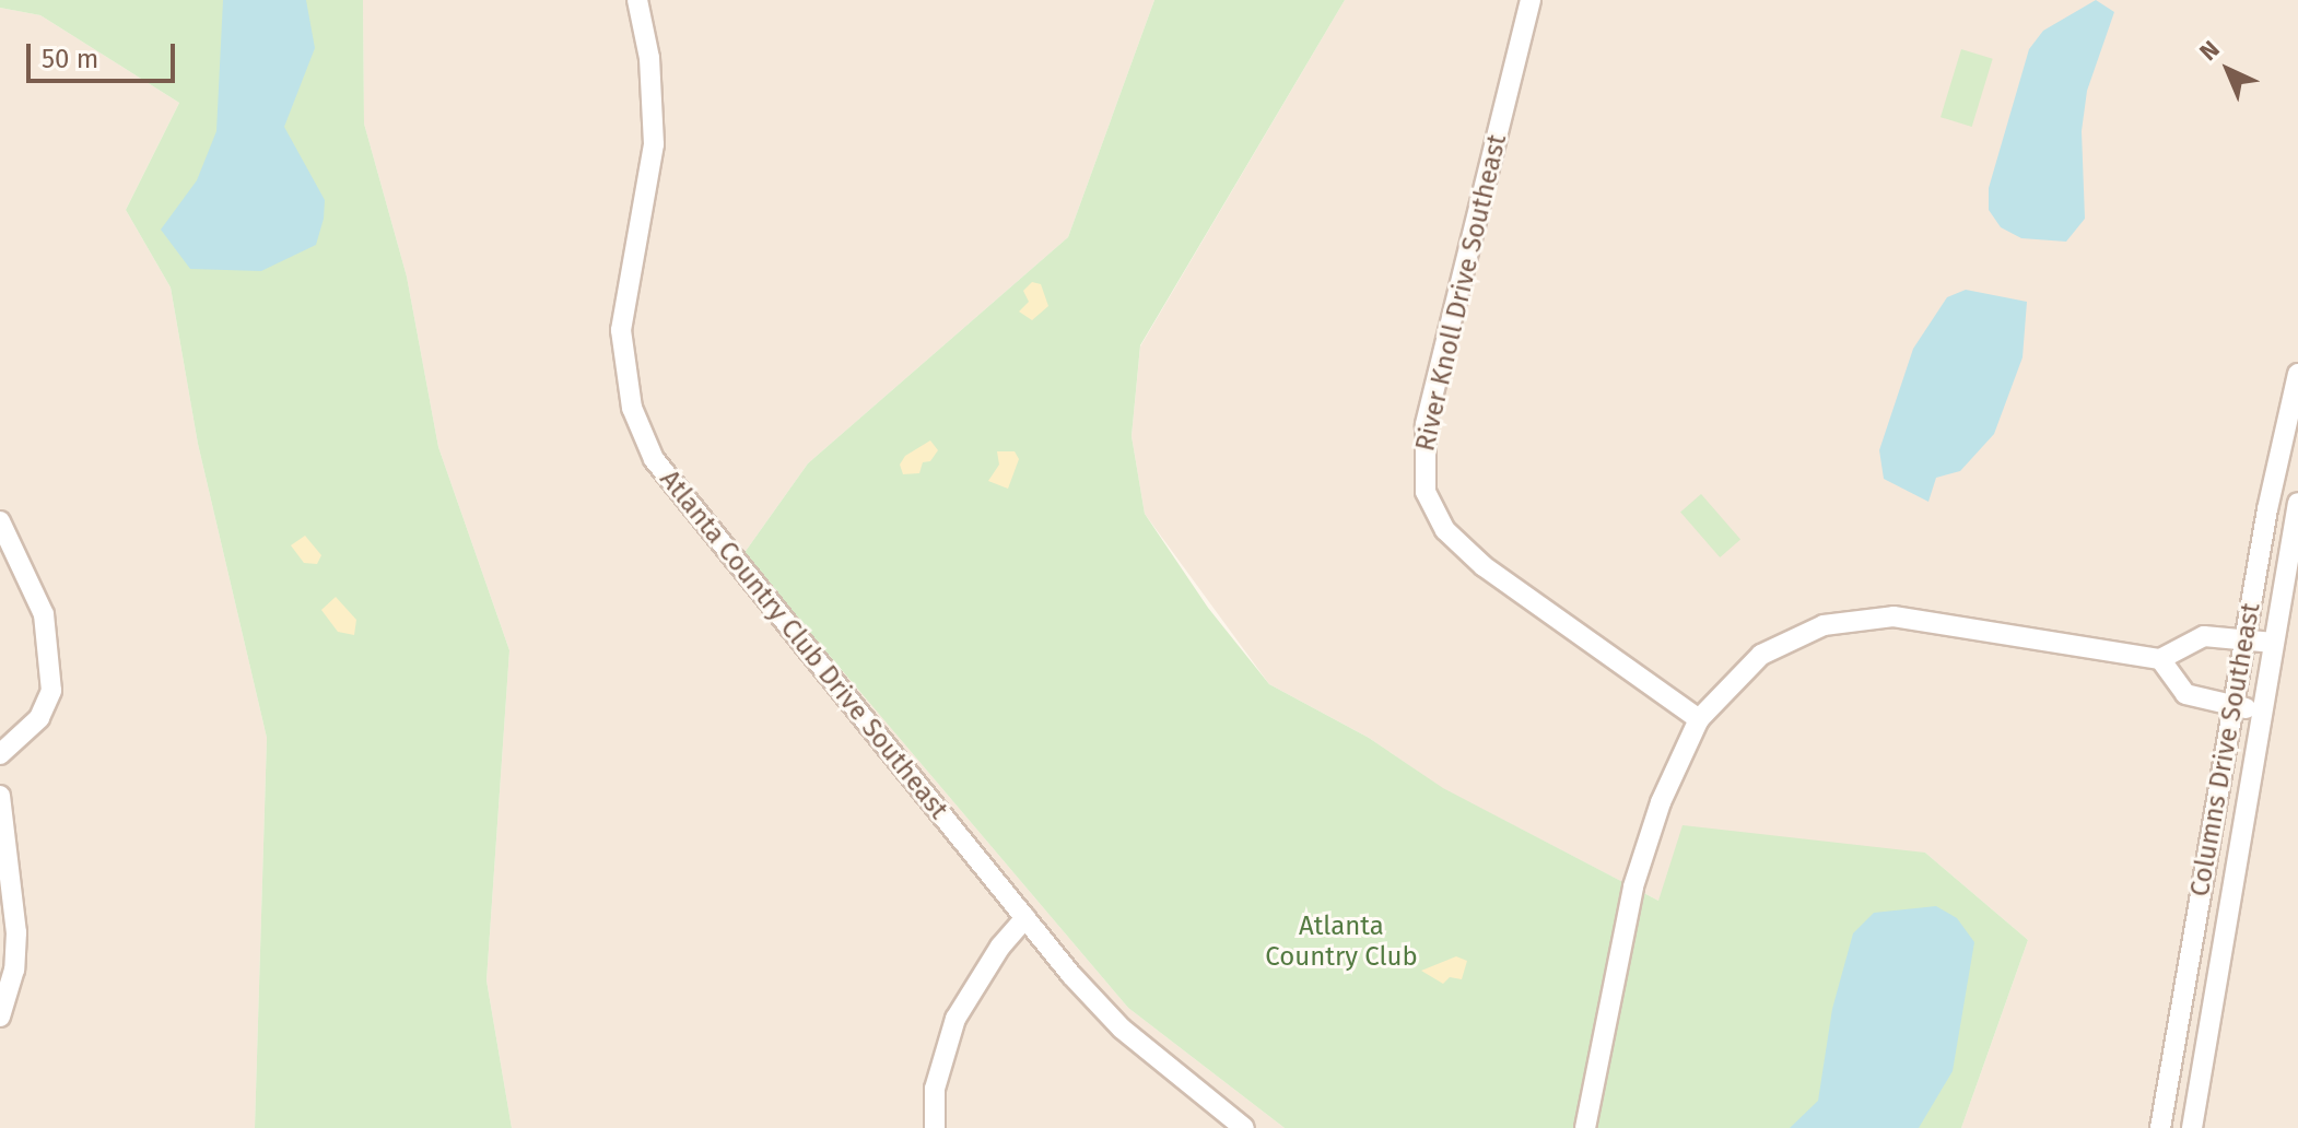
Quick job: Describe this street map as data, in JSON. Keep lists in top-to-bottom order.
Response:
{
  "streets": {
    "street": ["River Knoll Drive Southeast", "Atlanta Country Club Drive Southeast", "Columns Drive Southeast"]
  },
  "parks": ["Atlanta Country Club"],
  "scale_bar": "50 m",
  "north": "top left"
}
